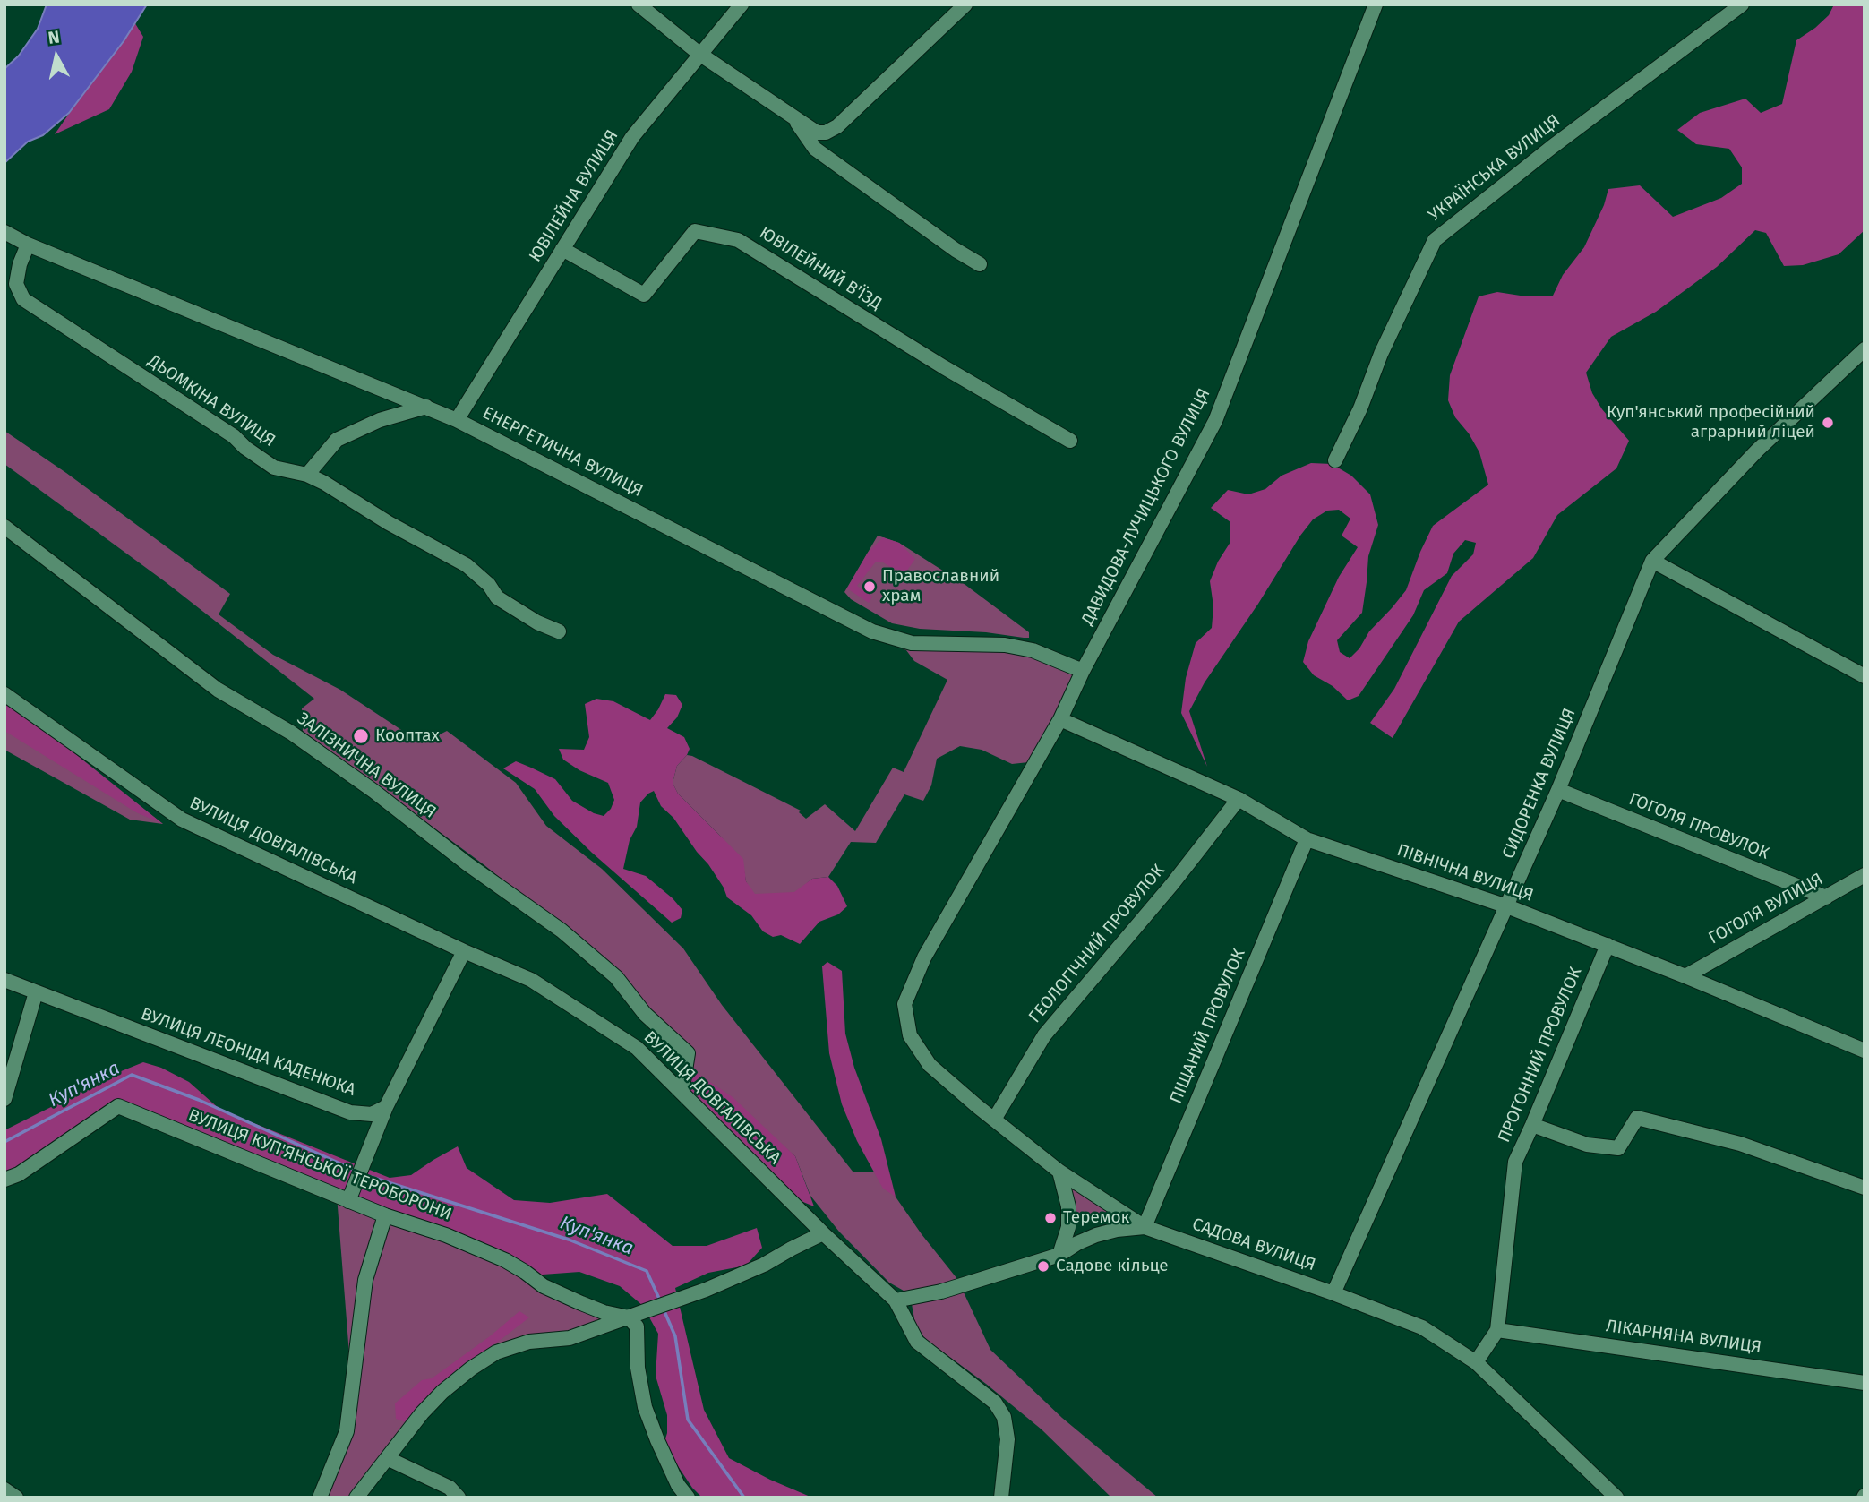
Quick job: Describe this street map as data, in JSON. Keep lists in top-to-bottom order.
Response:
{
  "streets": {
    "street": [
      "УКРАЇНСЬКА ВУЛИЦЯ",
      "ЮВІЛЕЙНА ВУЛИЦЯ",
      "ЮВІЛЕЙНИЙ В'ЇЗД",
      "ДЬОМКІНА ВУЛИЦЯ",
      "ЕНЕРГЕТИЧНА ВУЛИЦЯ",
      "ДАВИДОВА-ЛУЧИЦЬКОГО ВУЛИЦЯ",
      "ЗАЛІЗНИЧНА ВУЛИЦЯ",
      "СИДОРЕНКА ВУЛИЦЯ",
      "ГОГОЛЯ ПРОВУЛОК",
      "ВУЛИЦЯ ДОВГАЛІВСЬКА",
      "ПІВНІЧНА ВУЛИЦЯ",
      "ГОГОЛЯ ВУЛИЦЯ",
      "ГЕОЛОГІЧНИЙ ПРОВУЛОК",
      "ПІЩАНИЙ ПРОВУЛОК",
      "ВУЛИЦЯ ЛЕОНІДА КАДЕНЮКА",
      "ПРОГОННИЙ ПРОВУЛОК",
      "ВУЛИЦЯ КУП'ЯНСЬКОЇ ТЕРОБОРОНИ",
      "САДОВА ВУЛИЦЯ",
      "ЛІКАРНЯНА ВУЛИЦЯ"
    ]
  },
  "crossings": [
    ["ЮВІЛЕЙНА ВУЛИЦЯ", "ЮВІЛЕЙНИЙ В'ЇЗД"],
    ["ЮВІЛЕЙНА ВУЛИЦЯ", "ЕНЕРГЕТИЧНА ВУЛИЦЯ"],
    ["ДЬОМКІНА ВУЛИЦЯ", "ЕНЕРГЕТИЧНА ВУЛИЦЯ"],
    ["ЕНЕРГЕТИЧНА ВУЛИЦЯ", "ДАВИДОВА-ЛУЧИЦЬКОГО ВУЛИЦЯ"],
    ["ДАВИДОВА-ЛУЧИЦЬКОГО ВУЛИЦЯ", "ПІВНІЧНА ВУЛИЦЯ"],
    ["ДАВИДОВА-ЛУЧИЦЬКОГО ВУЛИЦЯ", "САДОВА ВУЛИЦЯ"],
    ["ЗАЛІЗНИЧНА ВУЛИЦЯ", "ВУЛИЦЯ ДОВГАЛІВСЬКА"],
    ["СИДОРЕНКА ВУЛИЦЯ", "ГОГОЛЯ ПРОВУЛОК"],
    ["СИДОРЕНКА ВУЛИЦЯ", "ПІВНІЧНА ВУЛИЦЯ"],
    ["СИДОРЕНКА ВУЛИЦЯ", "САДОВА ВУЛИЦЯ"],
    ["ГОГОЛЯ ПРОВУЛОК", "ГОГОЛЯ ВУЛИЦЯ"],
    ["ПІВНІЧНА ВУЛИЦЯ", "ГОГОЛЯ ВУЛИЦЯ"],
    ["ПІВНІЧНА ВУЛИЦЯ", "ГЕОЛОГІЧНИЙ ПРОВУЛОК"],
    ["ПІВНІЧНА ВУЛИЦЯ", "ПІЩАНИЙ ПРОВУЛОК"],
    ["ПІВНІЧНА ВУЛИЦЯ", "ПРОГОННИЙ ПРОВУЛОК"],
    ["ГЕОЛОГІЧНИЙ ПРОВУЛОК", "САДОВА ВУЛИЦЯ"],
    ["ПІЩАНИЙ ПРОВУЛОК", "САДОВА ВУЛИЦЯ"],
    ["ПРОГОННИЙ ПРОВУЛОК", "САДОВА ВУЛИЦЯ"],
    ["ПРОГОННИЙ ПРОВУЛОК", "ЛІКАРНЯНА ВУЛИЦЯ"]
  ],
  "water": ["Куп'янка"],
  "places": [
    "Куп'янський професійний аграрний ліцей",
    "Православний храм",
    "Кооптах",
    "Теремок",
    "Садове кільце"
  ],
  "north": "top"
}
